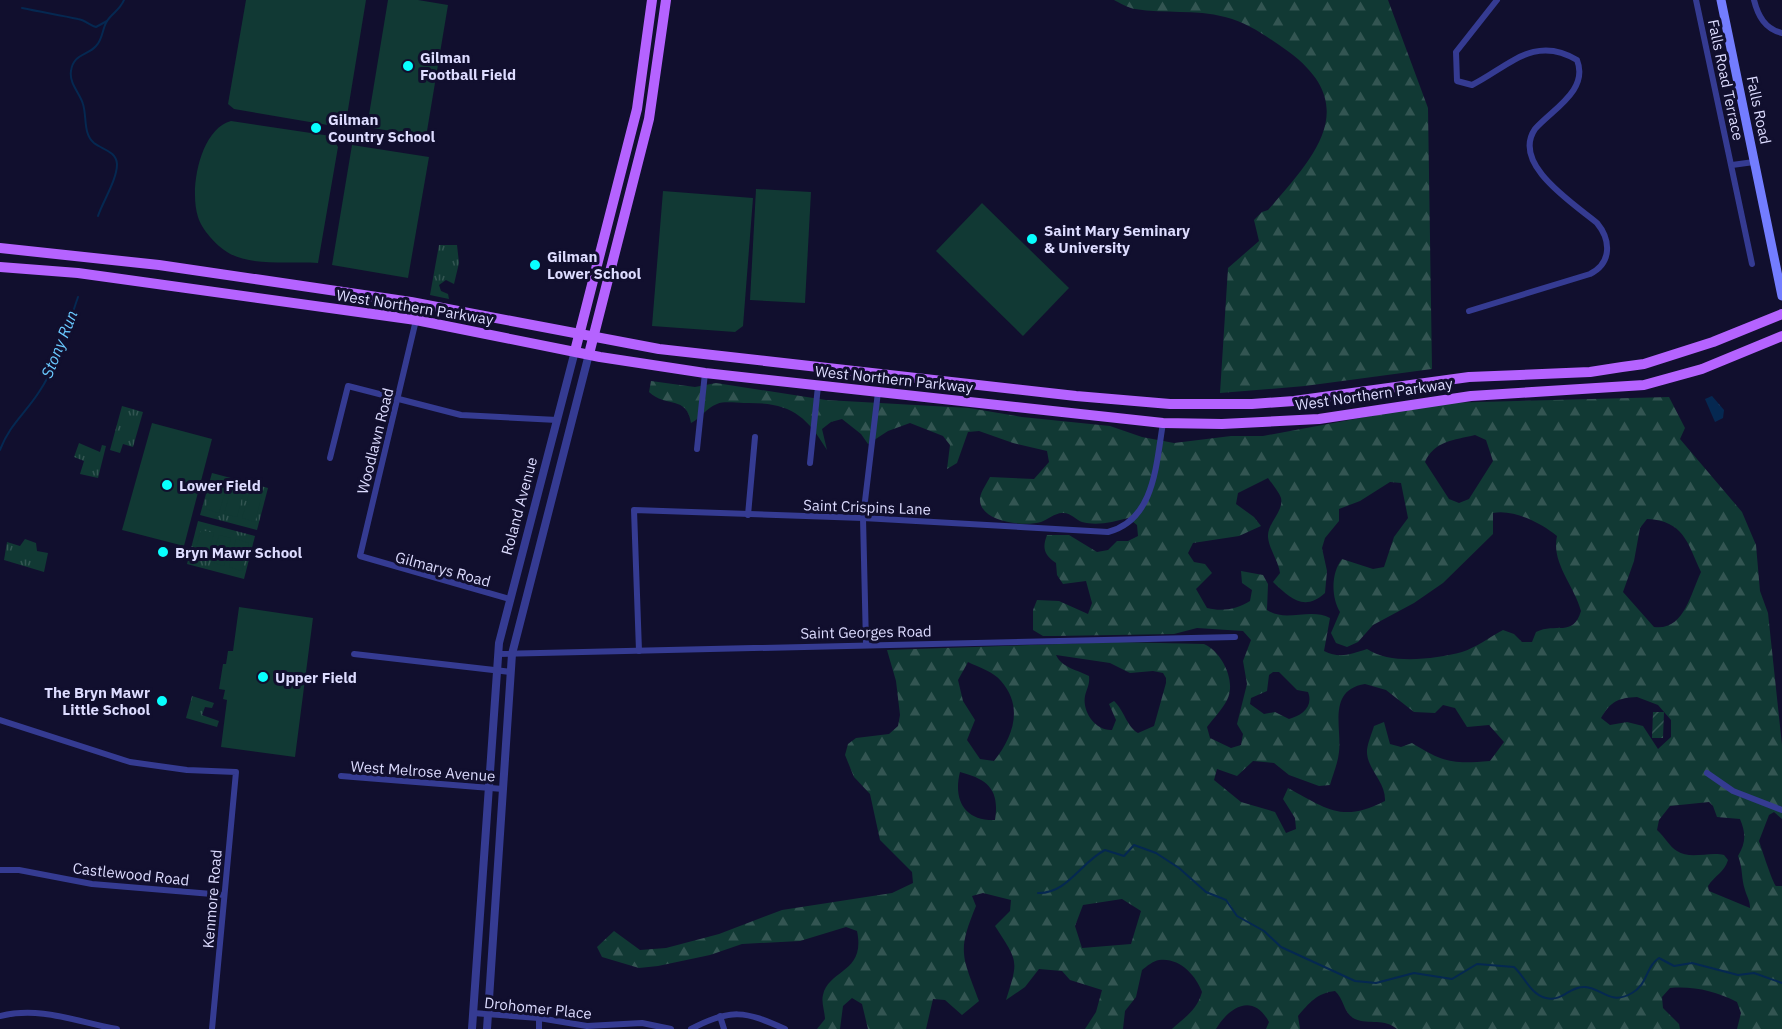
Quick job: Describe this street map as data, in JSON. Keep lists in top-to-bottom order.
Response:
{
  "streets": {
    "main road": ["Falls Road", "West Northern Parkway", "Roland Avenue"],
    "street": [
      "Falls Road Terrace",
      "Woodlawn Road",
      "Saint Crispins Lane",
      "Gilmarys Road",
      "Saint Georges Road",
      "West Melrose Avenue",
      "Castlewood Road",
      "Kenmore Road",
      "Drohomer Place"
    ]
  },
  "crossings": [
    ["West Northern Parkway", "Woodlawn Road"],
    ["West Northern Parkway", "Roland Avenue"],
    ["West Northern Parkway", "Saint Crispins Lane"],
    ["Woodlawn Road", "Gilmarys Road"],
    ["Roland Avenue", "Gilmarys Road"],
    ["Roland Avenue", "Saint Georges Road"],
    ["Roland Avenue", "West Melrose Avenue"],
    ["Roland Avenue", "Drohomer Place"],
    ["Saint Crispins Lane", "Saint Georges Road"],
    ["Castlewood Road", "Kenmore Road"]
  ],
  "water": ["Stony Run"],
  "places": [
    "Gilman Football Field",
    "Gilman Country School",
    "Saint Mary Seminary & University",
    "Gilman Lower School",
    "Lower Field",
    "Bryn Mawr School",
    "Upper Field",
    "The Bryn Mawr Little School"
  ]
}
